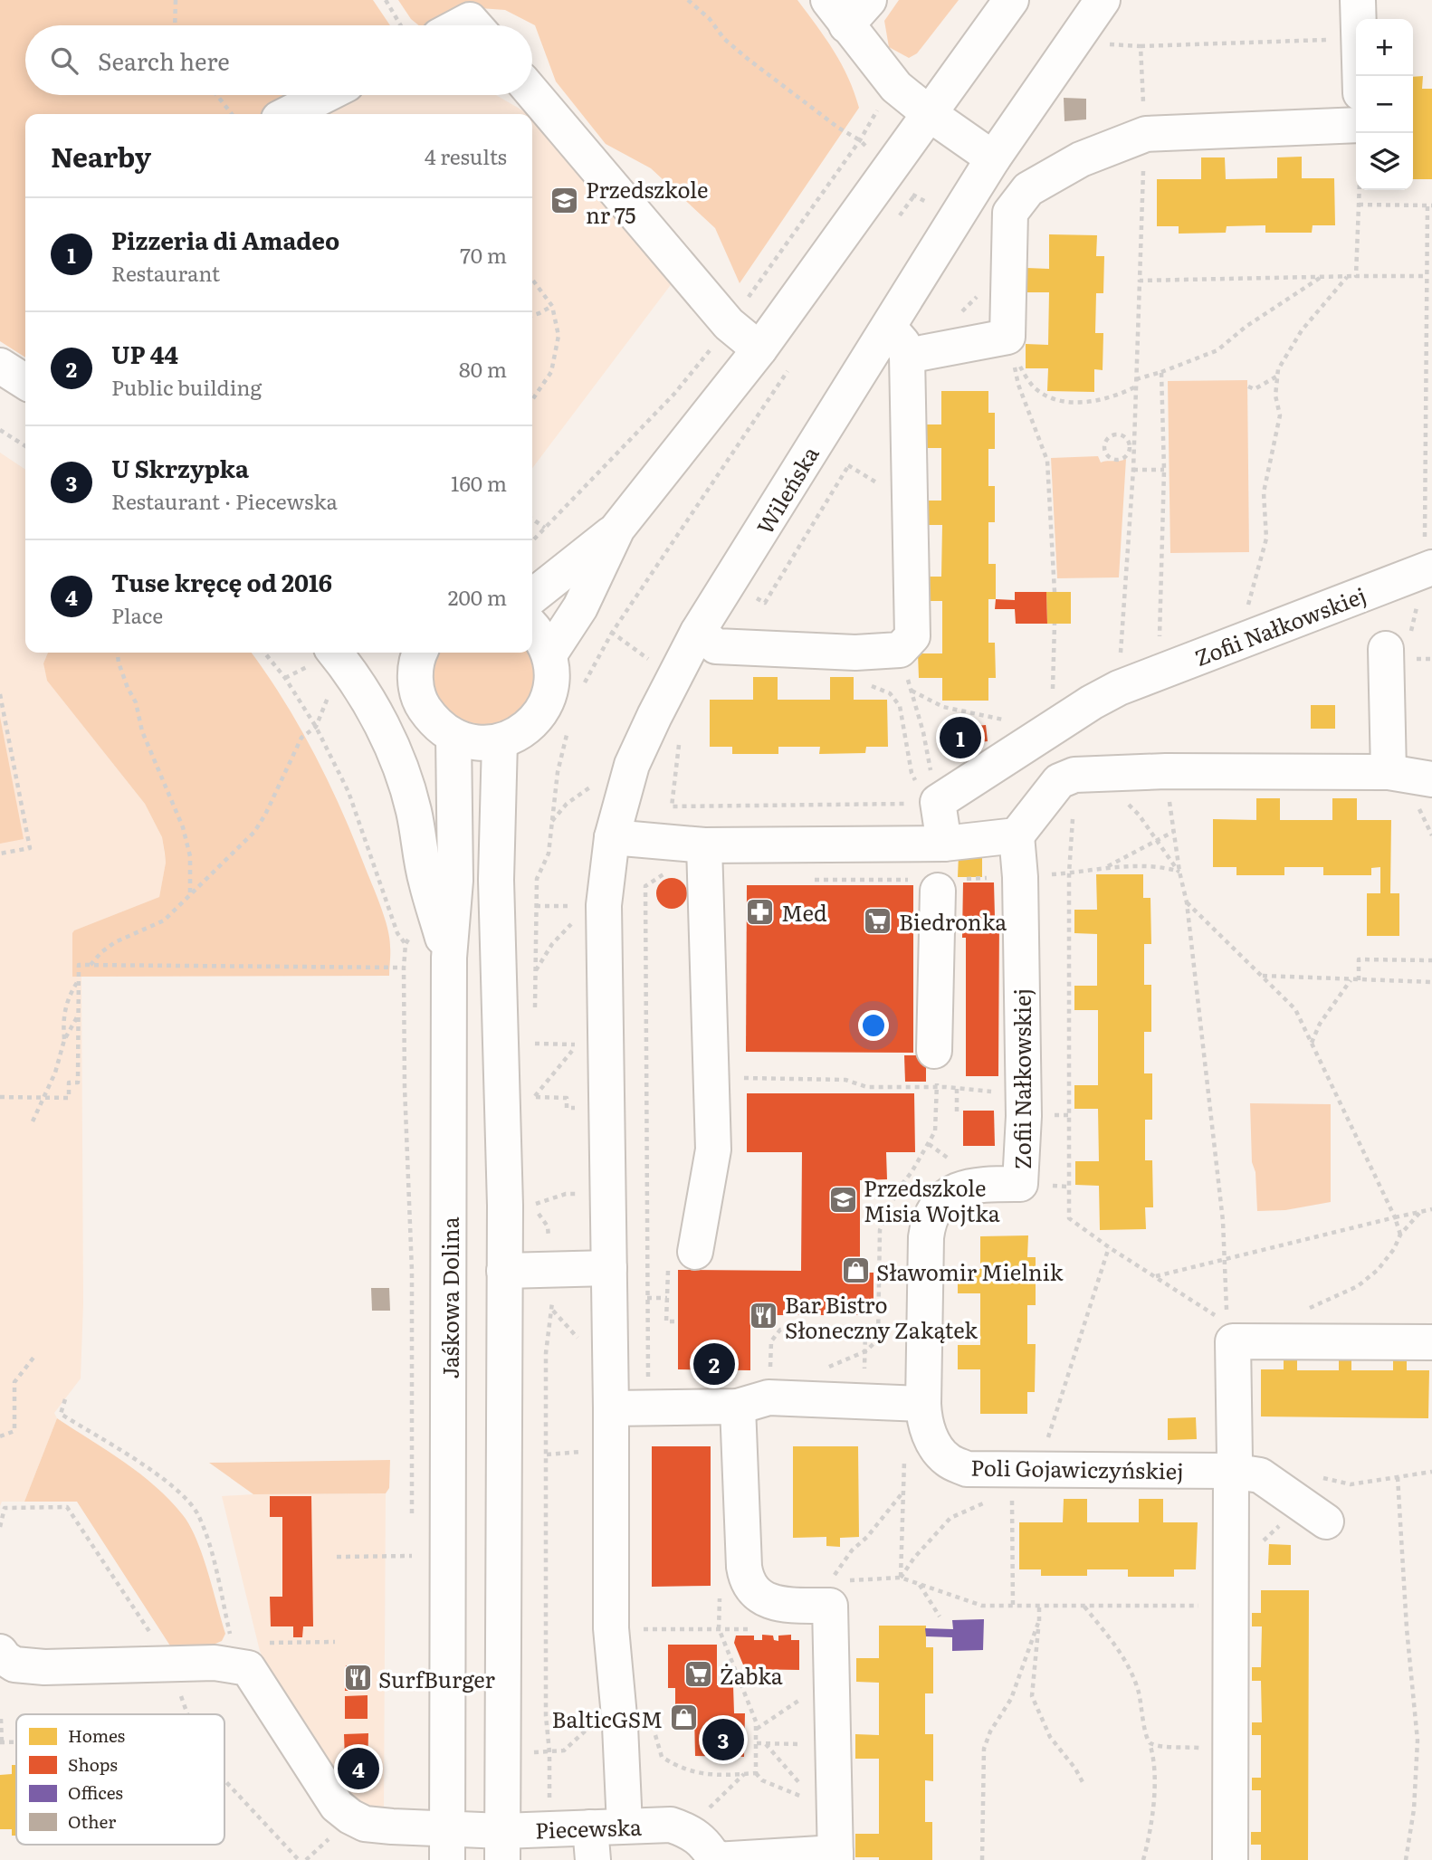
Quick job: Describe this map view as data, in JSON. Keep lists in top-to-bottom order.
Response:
{
  "streets": {
    "street": [
      "Wileńska",
      "Zofii Nałkowskiej",
      "Jaśkowa Dolina",
      "Poli Gojawiczyńskiej",
      "Piecewska"
    ]
  },
  "crossings": [
    ["Zofii Nałkowskiej", "Poli Gojawiczyńskiej"],
    ["Jaśkowa Dolina", "Piecewska"]
  ],
  "places": {
    "school or university": ["Przedszkole nr 75", "Przedszkole Misia Wojtka"],
    "pharmacy": ["Med"],
    "supermarket": ["Biedronka", "Żabka"],
    "shop": ["Sławomir Mielnik", "BalticGSM"],
    "restaurant": ["Bar Bistro Słoneczny Zakątek", "SurfBurger"]
  },
  "legend": [
    "Homes",
    "Shops",
    "Offices",
    "Other"
  ],
  "page": {
    "map_buttons": ["+", "−"],
    "search": "Search here",
    "heading": ["Nearby", "4 results"],
    "list": [
      {
        "mark": "1",
        "name": "Pizzeria di Amadeo",
        "note": "Restaurant",
        "value": "70 m"
      },
      {
        "mark": "2",
        "name": "UP 44",
        "note": "Public building",
        "value": "80 m"
      },
      {
        "mark": "3",
        "name": "U Skrzypka",
        "note": "Restaurant · Piecewska",
        "value": "160 m"
      },
      {
        "mark": "4",
        "name": "Tuse kręcę od 2016",
        "note": "Place",
        "value": "200 m"
      }
    ],
    "pins": [
      "1",
      "2",
      "3",
      "4"
    ]
  }
}
